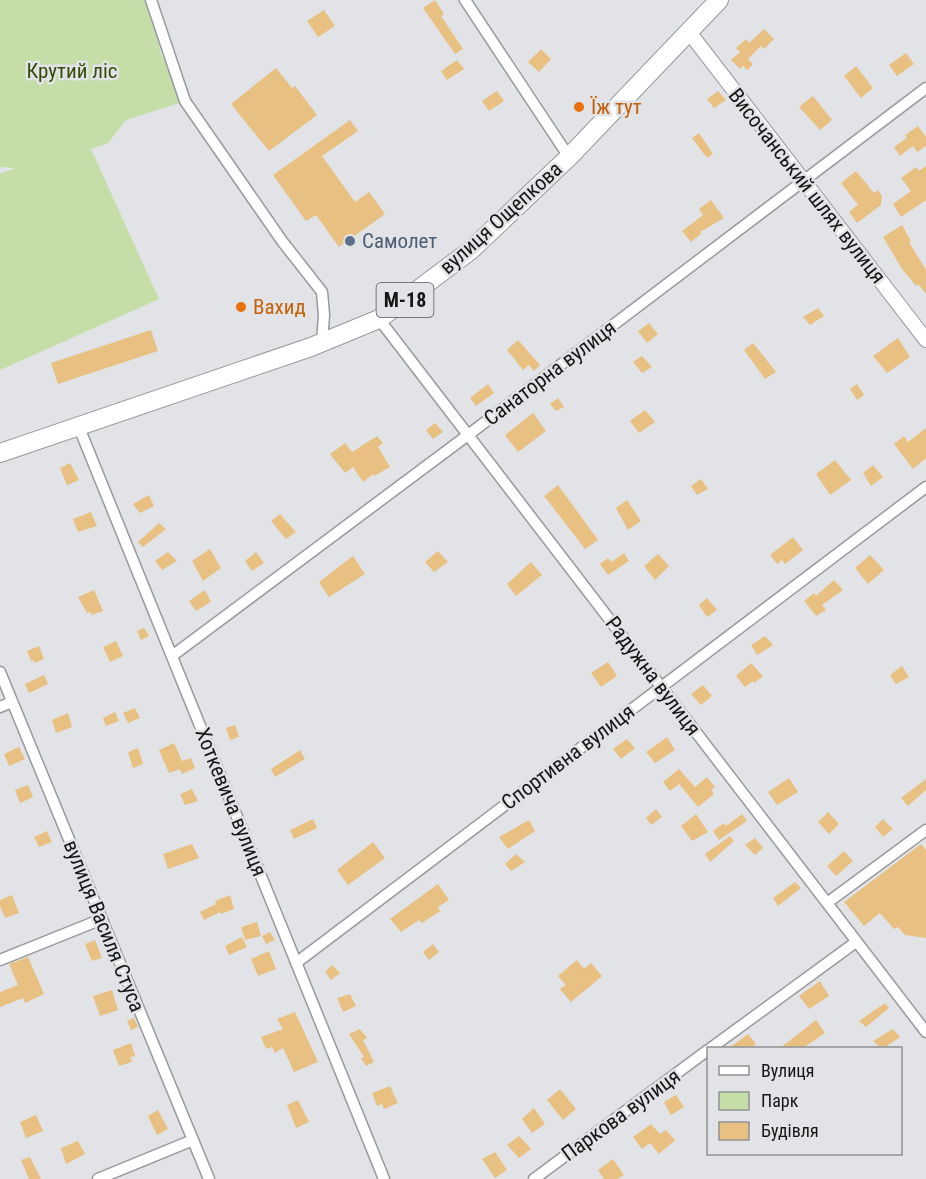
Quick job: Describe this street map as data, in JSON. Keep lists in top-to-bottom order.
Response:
{
  "streets": {
    "highway": ["вулиця Ощепкова", "М-18"],
    "street": [
      "Височанський шлях вулиця",
      "Санаторна вулиця",
      "Радужна вулиця",
      "Спортивна вулиця",
      "Хоткевича вулиця",
      "вулиця Василя Стуса",
      "Паркова вулиця"
    ]
  },
  "crossings": [
    ["Височанський шлях вулиця", "вулиця Ощепкова"],
    ["Височанський шлях вулиця", "Санаторна вулиця"],
    ["вулиця Ощепкова", "Радужна вулиця"],
    ["вулиця Ощепкова", "Хоткевича вулиця"],
    ["Санаторна вулиця", "Радужна вулиця"],
    ["Санаторна вулиця", "Хоткевича вулиця"],
    ["Радужна вулиця", "Спортивна вулиця"],
    ["Радужна вулиця", "Паркова вулиця"],
    ["Спортивна вулиця", "Хоткевича вулиця"]
  ],
  "parks": ["Крутий ліс"],
  "places": ["Їж тут", "Самолет", "Вахид"],
  "legend": ["Вулиця", "Парк", "Будівля"]
}
